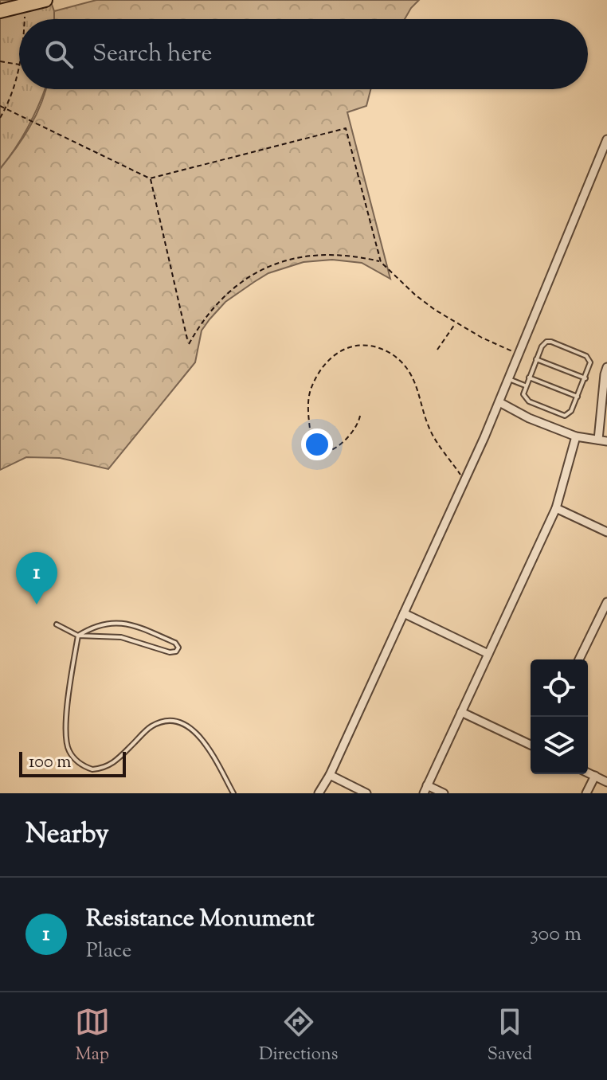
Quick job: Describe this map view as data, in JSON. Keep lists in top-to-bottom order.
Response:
{
  "scale_bar": "100 m",
  "page": {
    "search": "Search here",
    "pins": "1",
    "scale": "100 m",
    "heading": "Nearby",
    "list": [
      {
        "mark": "1",
        "name": "Resistance Monument",
        "note": "Place",
        "value": "300 m"
      }
    ],
    "nav": ["Map", "Directions", "Saved"]
  }
}
